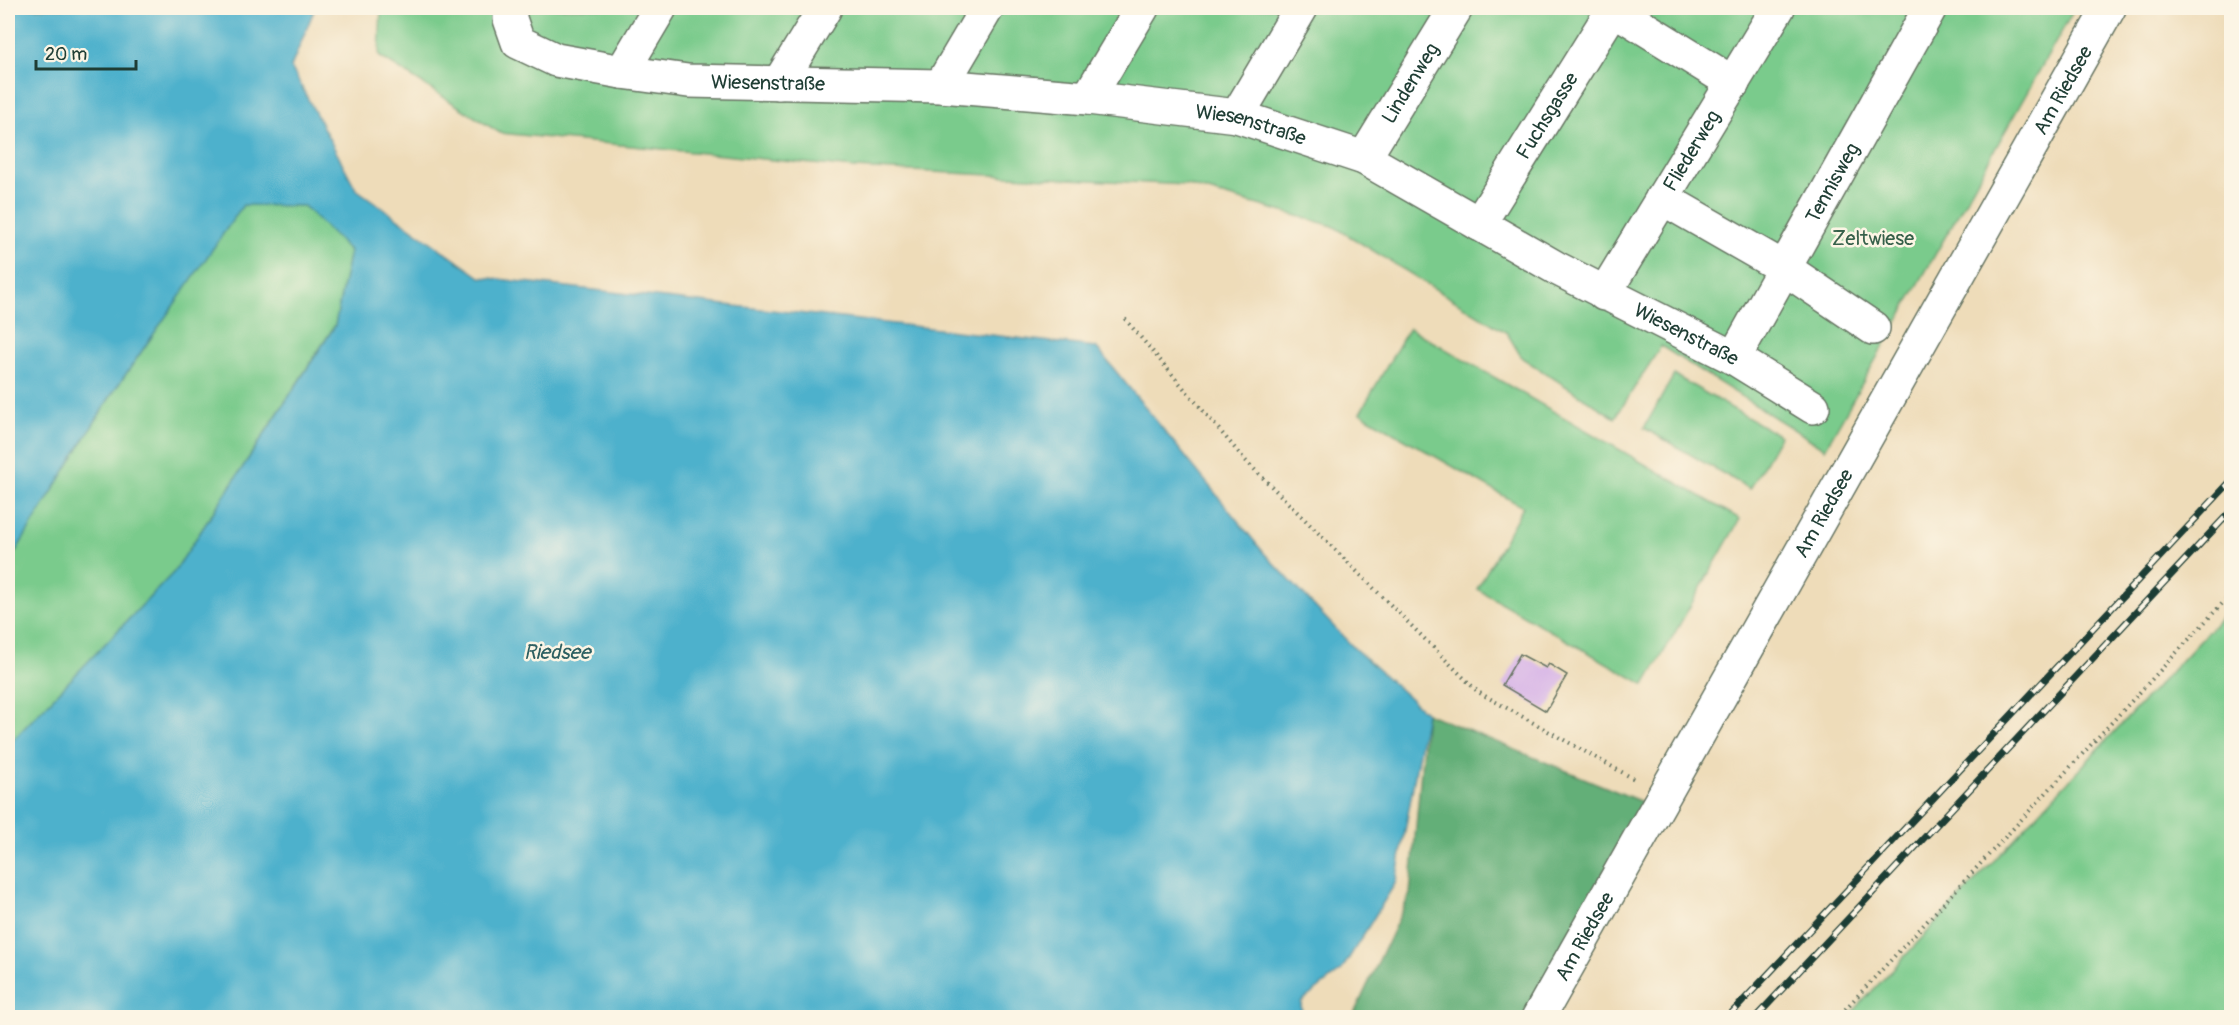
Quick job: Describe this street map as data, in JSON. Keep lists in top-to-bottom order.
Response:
{
  "streets": {
    "street": [
      "Wiesenstraße",
      "Lindenweg",
      "Am Riedsee",
      "Fuchsgasse",
      "Fliederweg",
      "Tennisweg"
    ]
  },
  "crossings": [
    ["Wiesenstraße", "Lindenweg"],
    ["Wiesenstraße", "Fuchsgasse"],
    ["Wiesenstraße", "Fliederweg"],
    ["Wiesenstraße", "Tennisweg"]
  ],
  "water": ["Riedsee"],
  "parks": ["Zeltwiese"],
  "scale_bar": "20 m"
}
